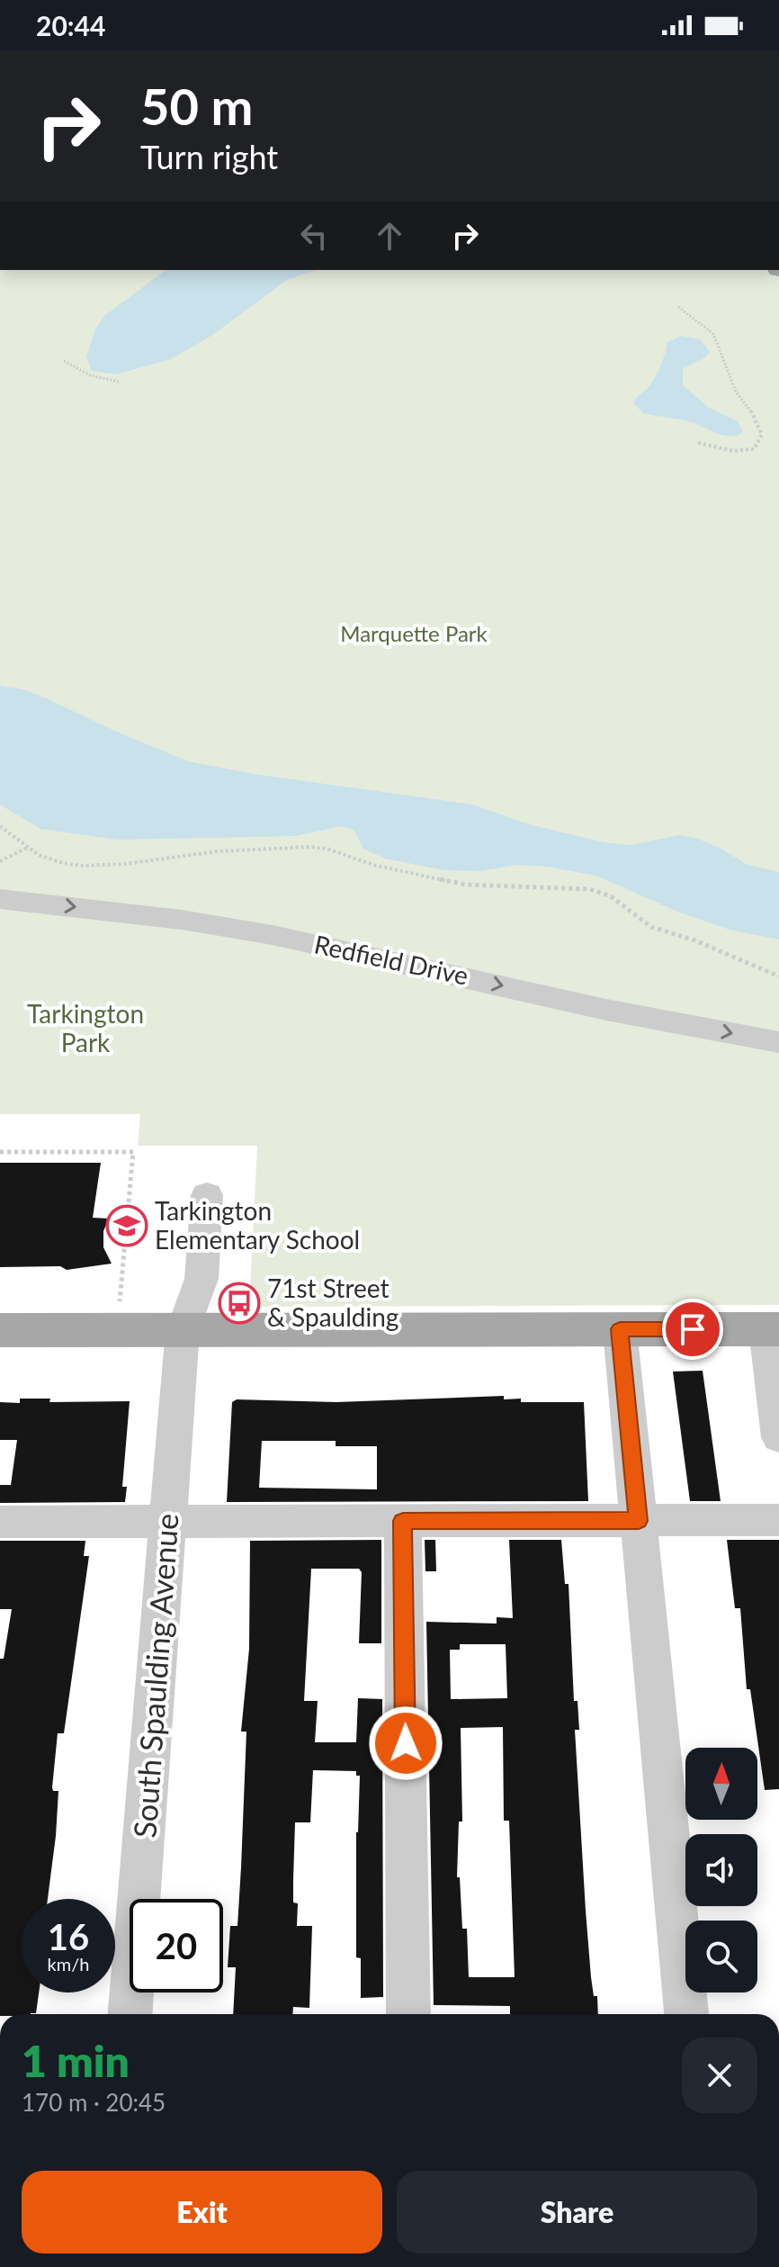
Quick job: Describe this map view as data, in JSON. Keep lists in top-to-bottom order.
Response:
{
  "streets": {
    "street": ["Redfield Drive", "South Spaulding Avenue"]
  },
  "one_way": ["Redfield Drive"],
  "parks": ["Marquette Park", "Tarkington Park"],
  "places": {
    "school or university": ["Tarkington Elementary School"],
    "bus stop": ["71st Street & Spaulding"]
  },
  "north": "top",
  "page": {
    "status": "20:44",
    "turn": ["50 m", "Turn right"],
    "speed": "16 km/h",
    "limit": "20",
    "heading": ["1 min", "170 m · 20:45"],
    "buttons": ["Exit", "Share"]
  }
}
